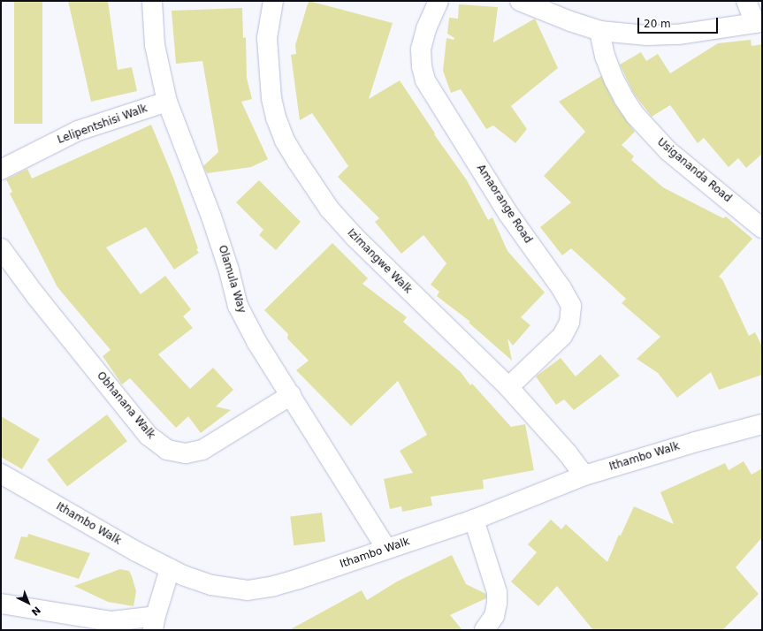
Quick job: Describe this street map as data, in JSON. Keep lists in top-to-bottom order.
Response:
{
  "streets": {
    "street": [
      "Lelipentshisi Walk",
      "Usigananda Road",
      "Amaorange Road",
      "Izimangwe Walk",
      "Olamula Way",
      "Obhanana Walk",
      "Ithambo Walk"
    ]
  },
  "crossings": [
    ["Lelipentshisi Walk", "Olamula Way"],
    ["Amaorange Road", "Izimangwe Walk"],
    ["Izimangwe Walk", "Ithambo Walk"],
    ["Olamula Way", "Obhanana Walk"],
    ["Olamula Way", "Ithambo Walk"]
  ],
  "scale_bar": "20 m",
  "north": "bottom right"
}
